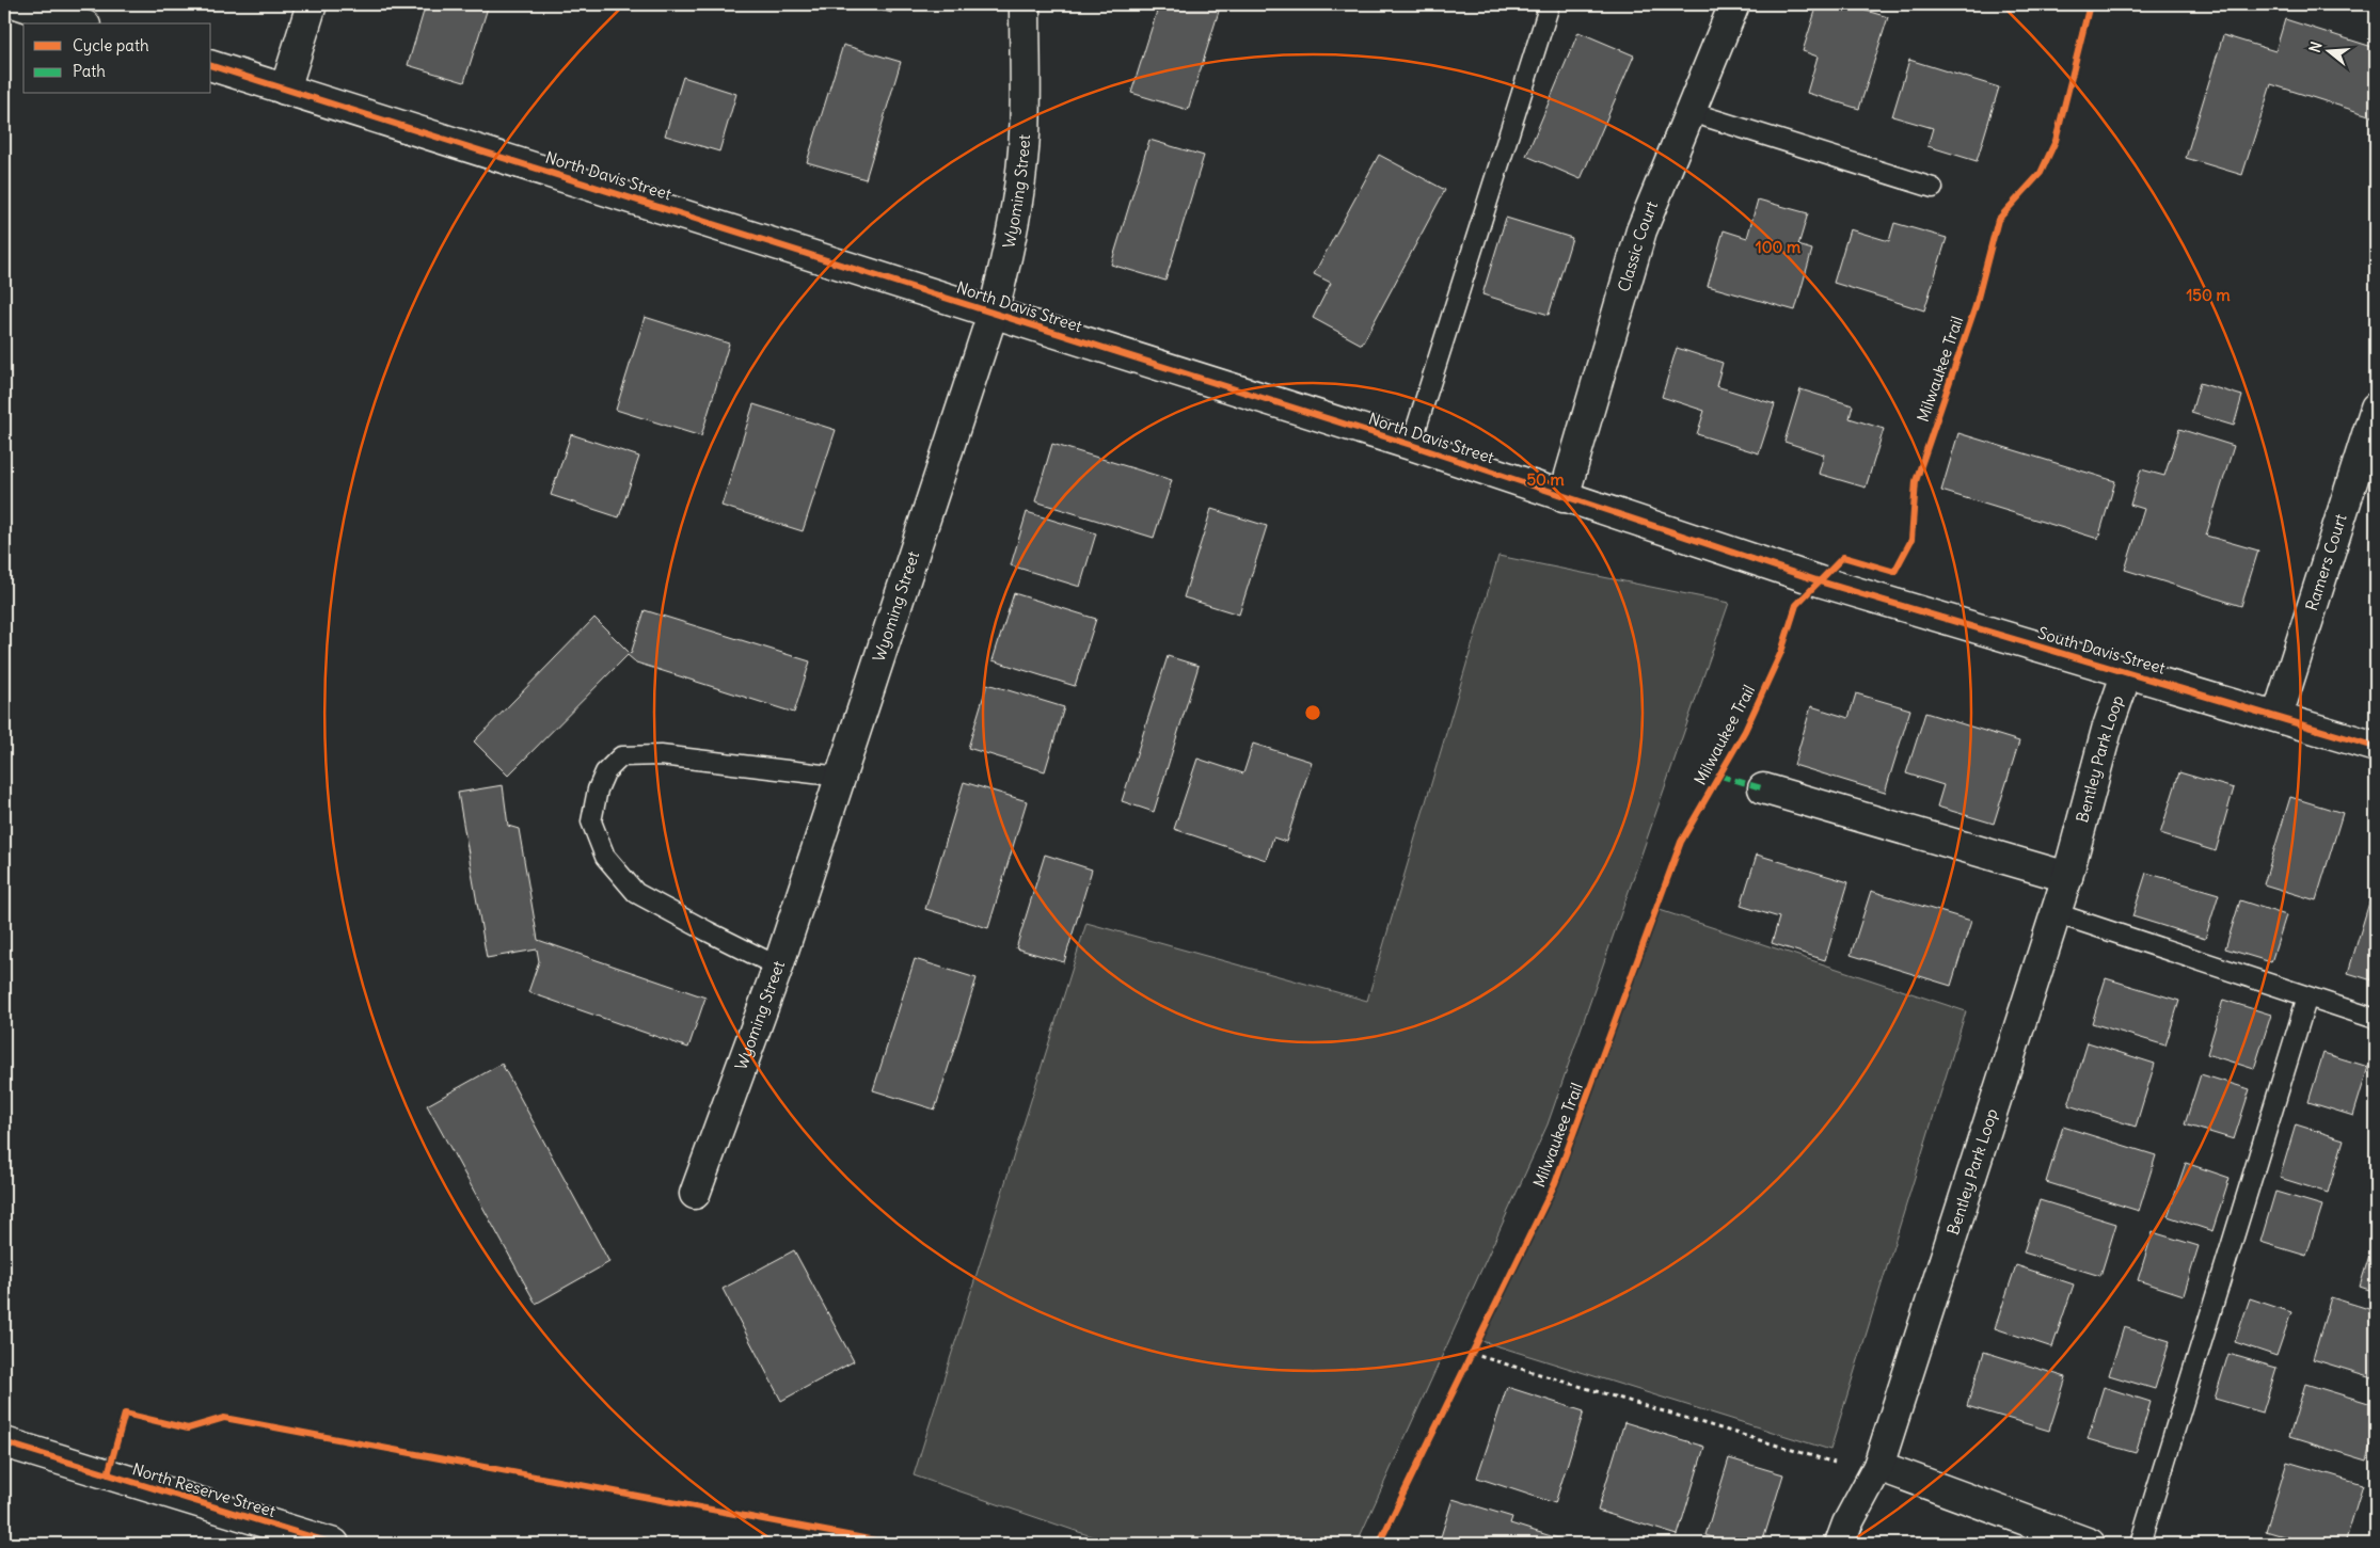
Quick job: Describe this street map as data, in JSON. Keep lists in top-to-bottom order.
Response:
{
  "streets": {
    "main road": [
      "North Davis Street",
      "Wyoming Street",
      "Classic Court",
      "Ramers Court",
      "South Davis Street",
      "Bentley Park Loop",
      "North Reserve Street"
    ],
    "cycle path": ["Milwaukee Trail"]
  },
  "crossings": [
    ["North Davis Street", "Wyoming Street"],
    ["North Davis Street", "Classic Court"],
    ["North Davis Street", "South Davis Street"],
    ["Ramers Court", "South Davis Street"],
    ["South Davis Street", "Bentley Park Loop"]
  ],
  "legend": ["Cycle path", "Path"],
  "north": "left",
  "rings": ["100 m", "150 m", "50 m"]
}
